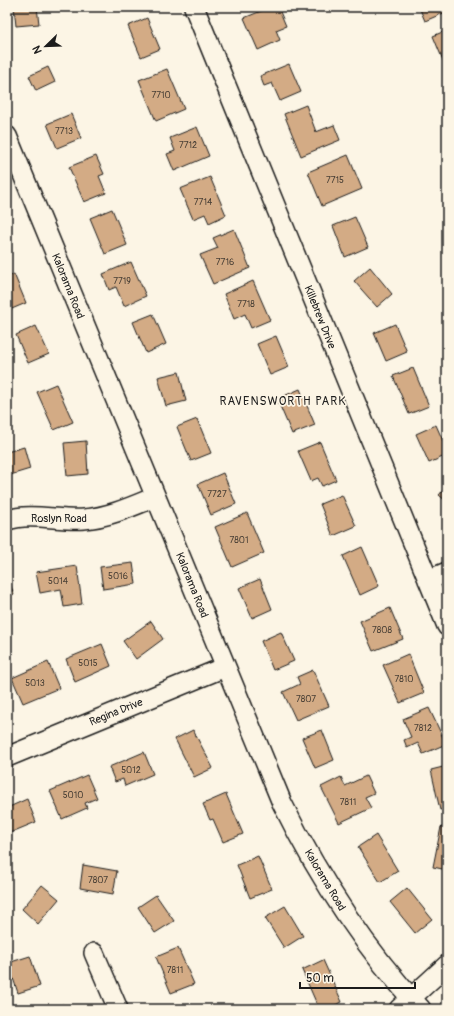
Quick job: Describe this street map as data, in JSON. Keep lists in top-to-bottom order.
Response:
{
  "streets": {
    "street": [
      "Kalorama Road",
      "Killebrew Drive",
      "Roslyn Road",
      "Regina Drive"
    ]
  },
  "crossings": [
    ["Kalorama Road", "Roslyn Road"],
    ["Kalorama Road", "Regina Drive"]
  ],
  "districts": ["RAVENSWORTH PARK"],
  "house_numbers": [
    "7710",
    "7713",
    "7712",
    "7715",
    "7714",
    "7716",
    "7719",
    "7718",
    "7727",
    "7801",
    "5016",
    "5014",
    "7808",
    "5015",
    "7810",
    "5013",
    "7807",
    "7812",
    "5012",
    "5010",
    "7811",
    "7807",
    "7811"
  ],
  "scale_bar": "50 m",
  "north": "bottom left"
}
